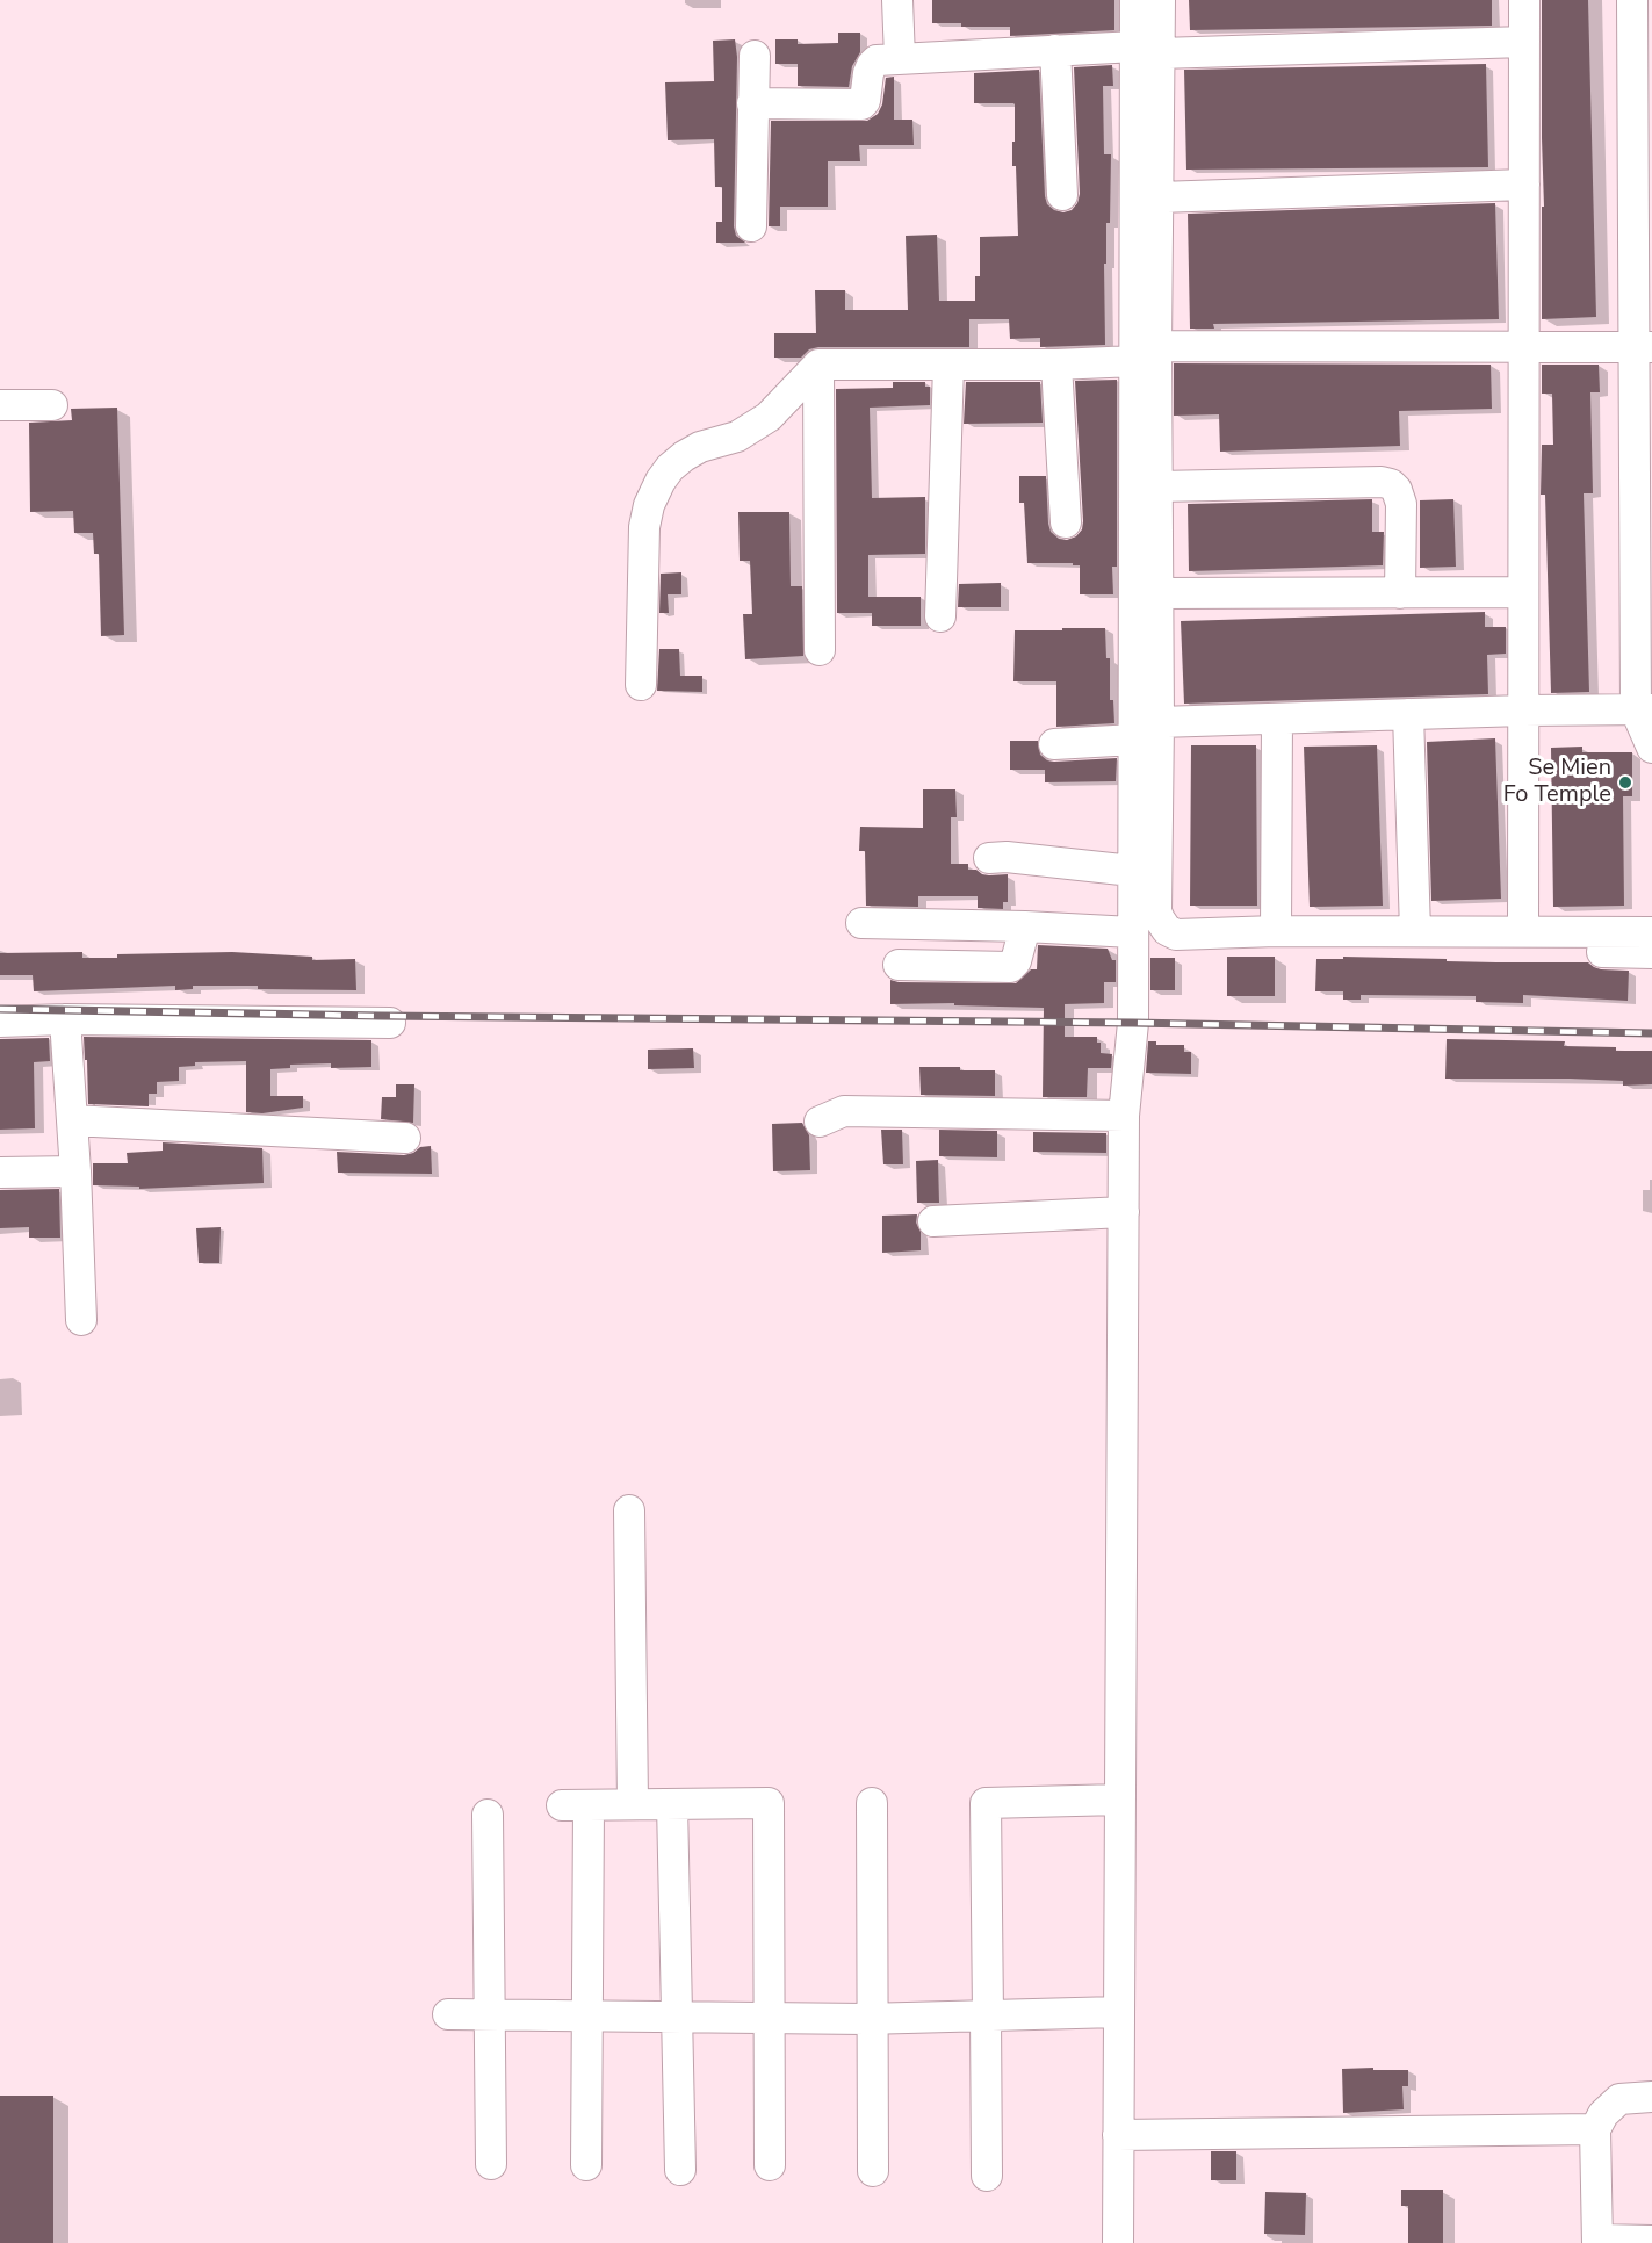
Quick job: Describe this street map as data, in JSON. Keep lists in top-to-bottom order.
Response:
{
  "places": ["Se Mien Fo Temple"]
}
